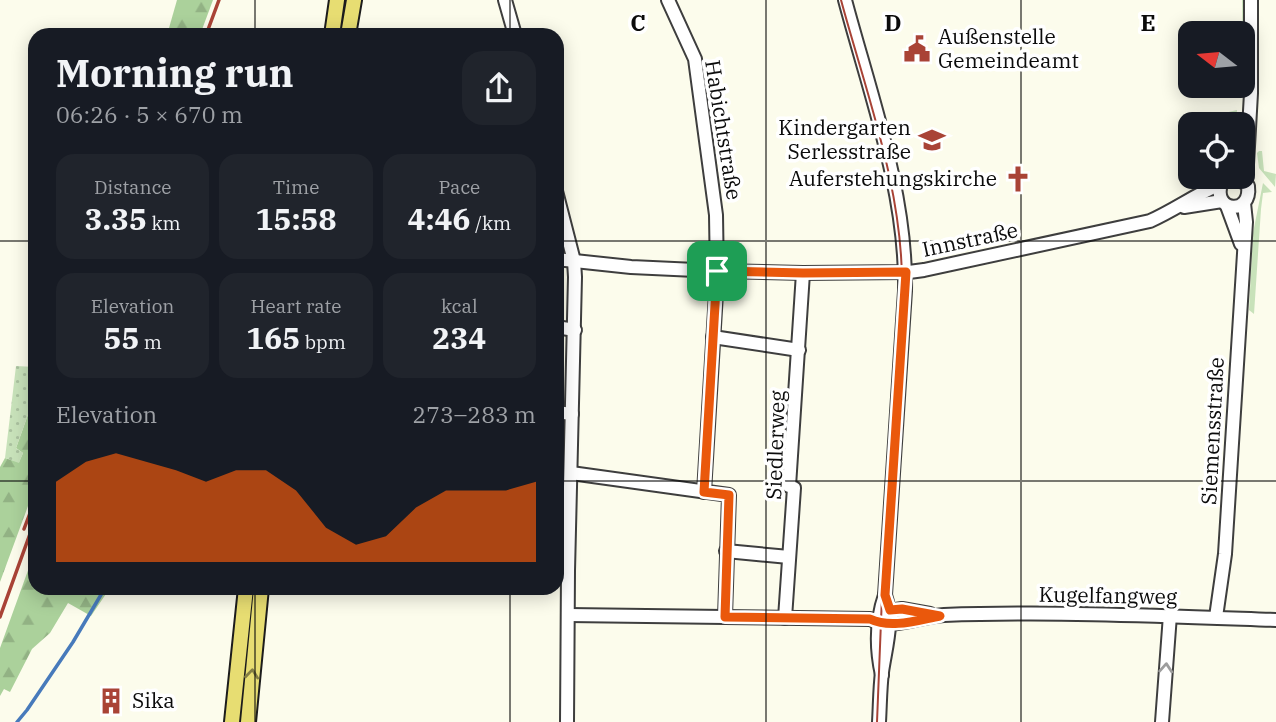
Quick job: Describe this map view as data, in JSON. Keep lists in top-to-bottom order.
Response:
{
  "streets": {
    "street": [
      "Habichtstraße",
      "Innstraße",
      "Siemensstraße",
      "Siedlerweg",
      "Kugelfangweg"
    ]
  },
  "crossings": [
    ["Habichtstraße", "Innstraße"],
    ["Innstraße", "Siemensstraße"],
    ["Innstraße", "Siedlerweg"],
    ["Siemensstraße", "Kugelfangweg"],
    ["Siedlerweg", "Kugelfangweg"]
  ],
  "places": {
    "public building": ["Außenstelle Gemeindeamt"],
    "school or university": ["Kindergarten Serlesstraße"],
    "church": ["Auferstehungskirche"],
    "building": ["Sika"]
  },
  "north": "left",
  "page": {
    "heading": ["Morning run", "06:26 · 5 × 670 m"],
    "stats": [
      ["Distance", "3.35 km"],
      ["Time", "15:58"],
      ["Pace", "4:46 /km"],
      ["Elevation", "55 m"],
      ["Heart rate", "165 bpm"],
      ["kcal", "234"]
    ],
    "chart": ["Elevation", "273–283 m"]
  },
  "grid": {
    "columns": ["C", "D", "E"]
  }
}
